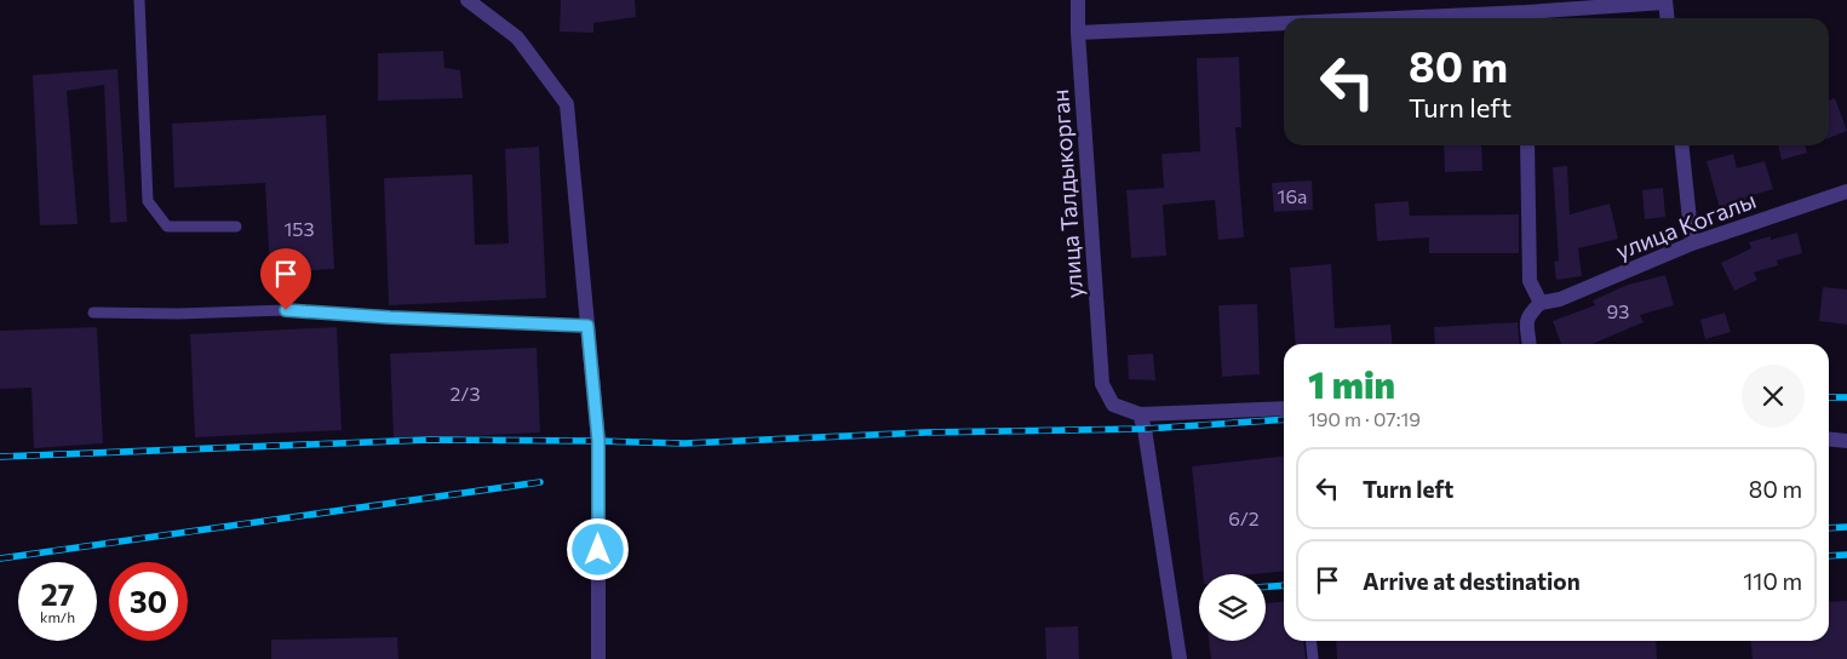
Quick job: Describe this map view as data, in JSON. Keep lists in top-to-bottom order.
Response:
{
  "streets": {
    "street": ["улица Талдыкорган", "улица Когалы"]
  },
  "house_numbers": [
    "16а",
    "153",
    "93",
    "2/3",
    "6/2"
  ],
  "page": {
    "turn": ["80 m", "Turn left"],
    "heading": ["1 min", "190 m · 07:19"],
    "list": [
      {
        "name": "Turn left",
        "value": "80 m"
      },
      {
        "name": "Arrive at destination",
        "value": "110 m"
      }
    ],
    "speed": "27 km/h",
    "limit": "30"
  }
}
